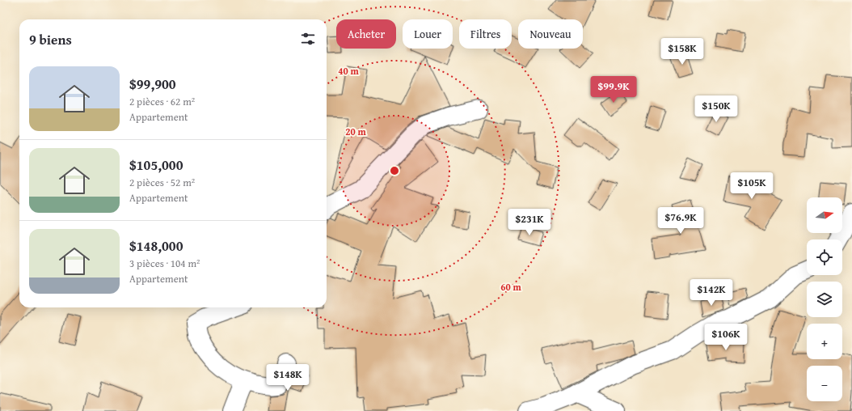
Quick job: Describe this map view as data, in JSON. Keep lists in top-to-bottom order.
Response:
{
  "north": "right",
  "page": {
    "chip": [
      "Acheter",
      "Louer",
      "Filtres",
      "Nouveau"
    ],
    "heading": "9 biens",
    "price": [
      "$158K",
      "$99.9K",
      "$150K",
      "$105K",
      "$76.9K",
      "$231K",
      "$142K",
      "$106K",
      "$148K"
    ],
    "list": [
      {
        "name": "$99,900",
        "note": "2 pièces · 62 m² · Appartement"
      },
      {
        "name": "$105,000",
        "note": "2 pièces · 52 m² · Appartement"
      },
      {
        "name": "$148,000",
        "note": "3 pièces · 104 m² · Appartement"
      }
    ],
    "map_buttons": ["+", "−"]
  },
  "rings": ["40 m", "20 m", "60 m"]
}
